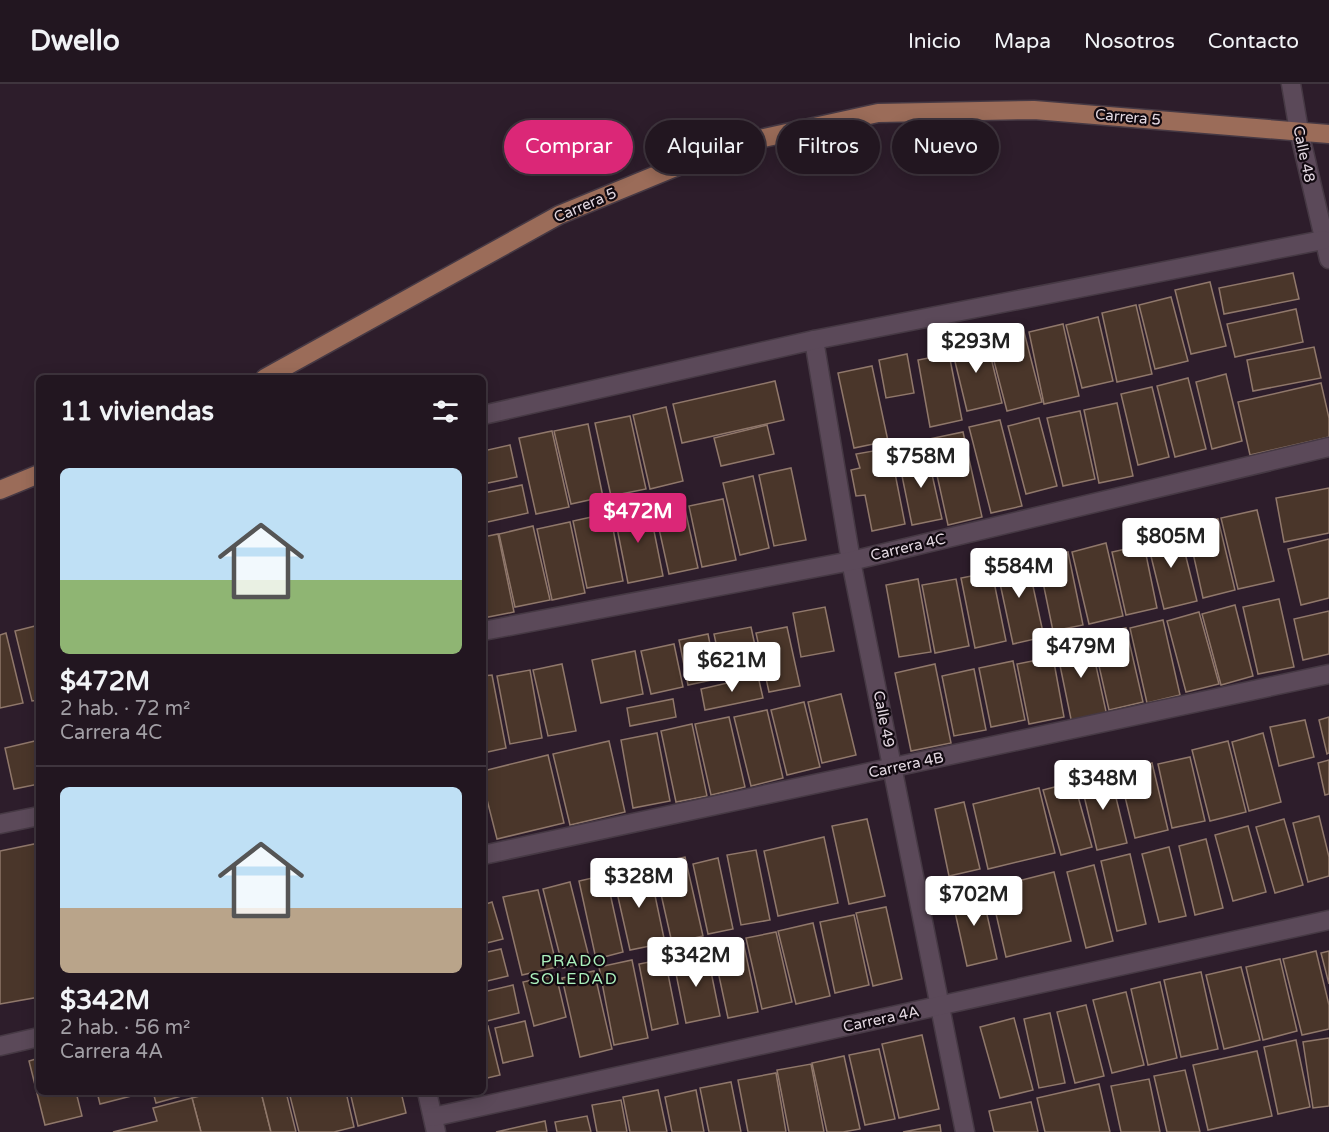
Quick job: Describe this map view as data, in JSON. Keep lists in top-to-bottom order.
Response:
{
  "streets": {
    "main road": ["Carrera 5"],
    "street": [
      "Calle 48",
      "Carrera 4C",
      "Calle 49",
      "Carrera 4B",
      "Carrera 4A"
    ]
  },
  "crossings": [
    ["Carrera 5", "Calle 48"],
    ["Carrera 4C", "Calle 49"],
    ["Calle 49", "Carrera 4B"],
    ["Calle 49", "Carrera 4A"]
  ],
  "districts": ["PRADO SOLEDAD"],
  "page": {
    "header": "Dwello",
    "nav": [
      "Inicio",
      "Mapa",
      "Nosotros",
      "Contacto"
    ],
    "chip": [
      "Comprar",
      "Alquilar",
      "Filtros",
      "Nuevo"
    ],
    "price": [
      "$293M",
      "$758M",
      "$472M",
      "$805M",
      "$584M",
      "$479M",
      "$621M",
      "$348M",
      "$328M",
      "$702M",
      "$342M"
    ],
    "heading": "11 viviendas",
    "list": [
      {
        "name": "$472M",
        "note": "2 hab. · 72 m² · Carrera 4C"
      },
      {
        "name": "$342M",
        "note": "2 hab. · 56 m² · Carrera 4A"
      }
    ]
  }
}
